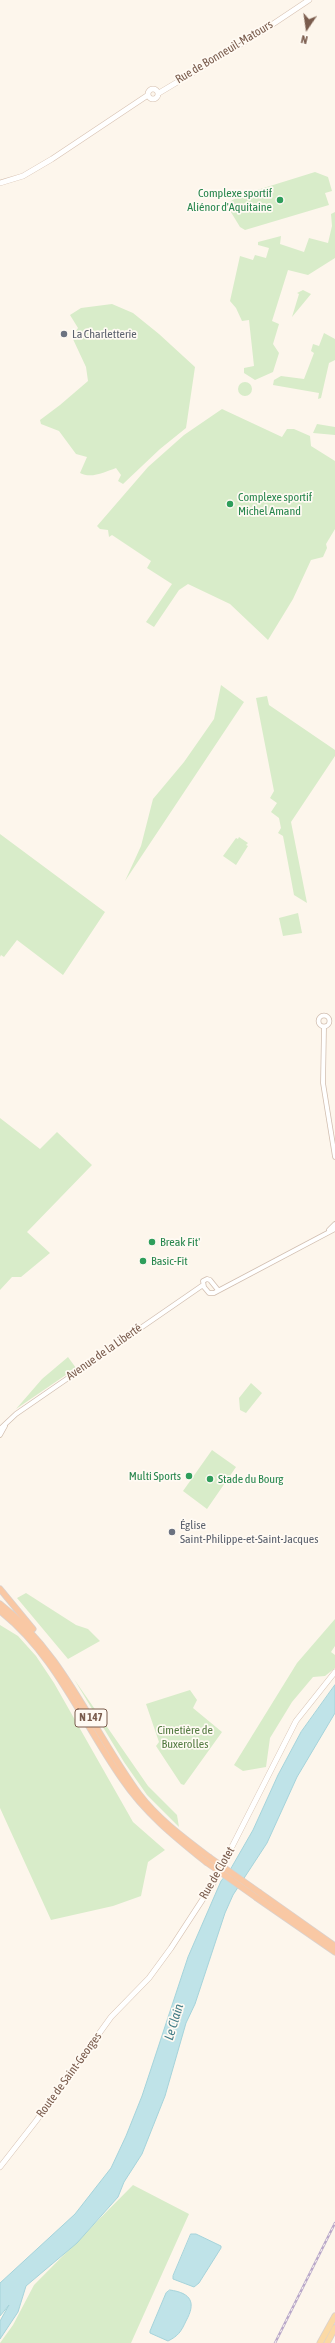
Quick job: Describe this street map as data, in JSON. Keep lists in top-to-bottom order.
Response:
{
  "streets": {
    "highway": ["N 147"],
    "main road": ["Rue de Bonneuil-Matours", "Rue de Clotet", "Route de Saint-Georges"],
    "street": ["Avenue de la Liberté"]
  },
  "crossings": [
    ["Rue de Clotet", "Route de Saint-Georges"]
  ],
  "water": ["Le Clain"],
  "parks": ["Cimetière de Buxerolles"],
  "places": [
    "Complexe sportif Aliénor d'Aquitaine",
    "La Charletterie",
    "Complexe sportif Michel Amand",
    "Break Fit'",
    "Basic-Fit",
    "Multi Sports",
    "Stade du Bourg",
    "Église Saint-Philippe-et-Saint-Jacques"
  ],
  "north": "bottom"
}
